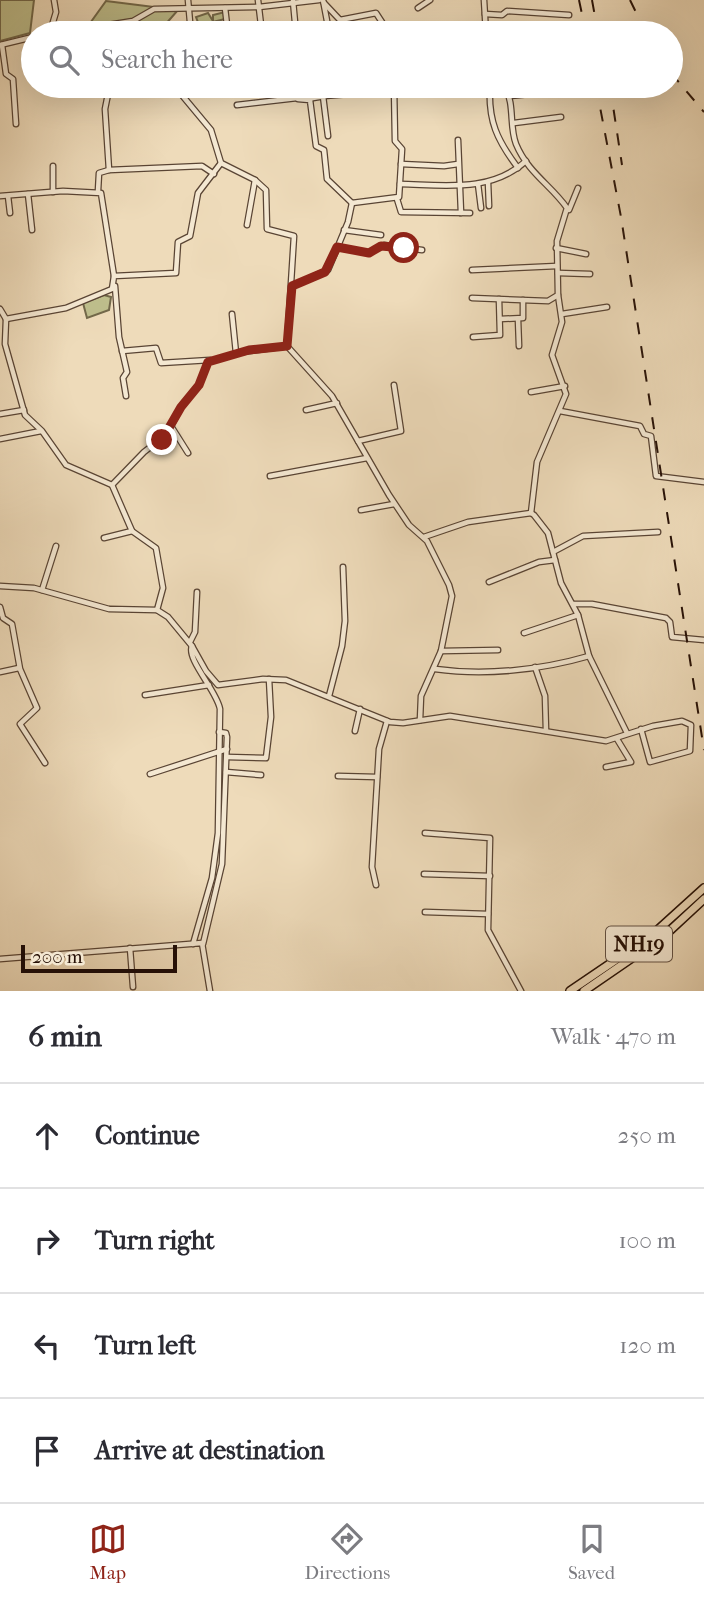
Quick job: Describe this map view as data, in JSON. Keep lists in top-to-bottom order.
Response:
{
  "streets": {
    "highway": ["NH19"]
  },
  "scale_bar": "200 m",
  "page": {
    "search": "Search here",
    "scale": "200 m",
    "heading": ["6 min", "Walk · 470 m"],
    "list": [
      ["Continue", "250 m"],
      ["Turn right", "100 m"],
      ["Turn left", "120 m"],
      "Arrive at destination"
    ],
    "nav": ["Map", "Directions", "Saved"]
  }
}
